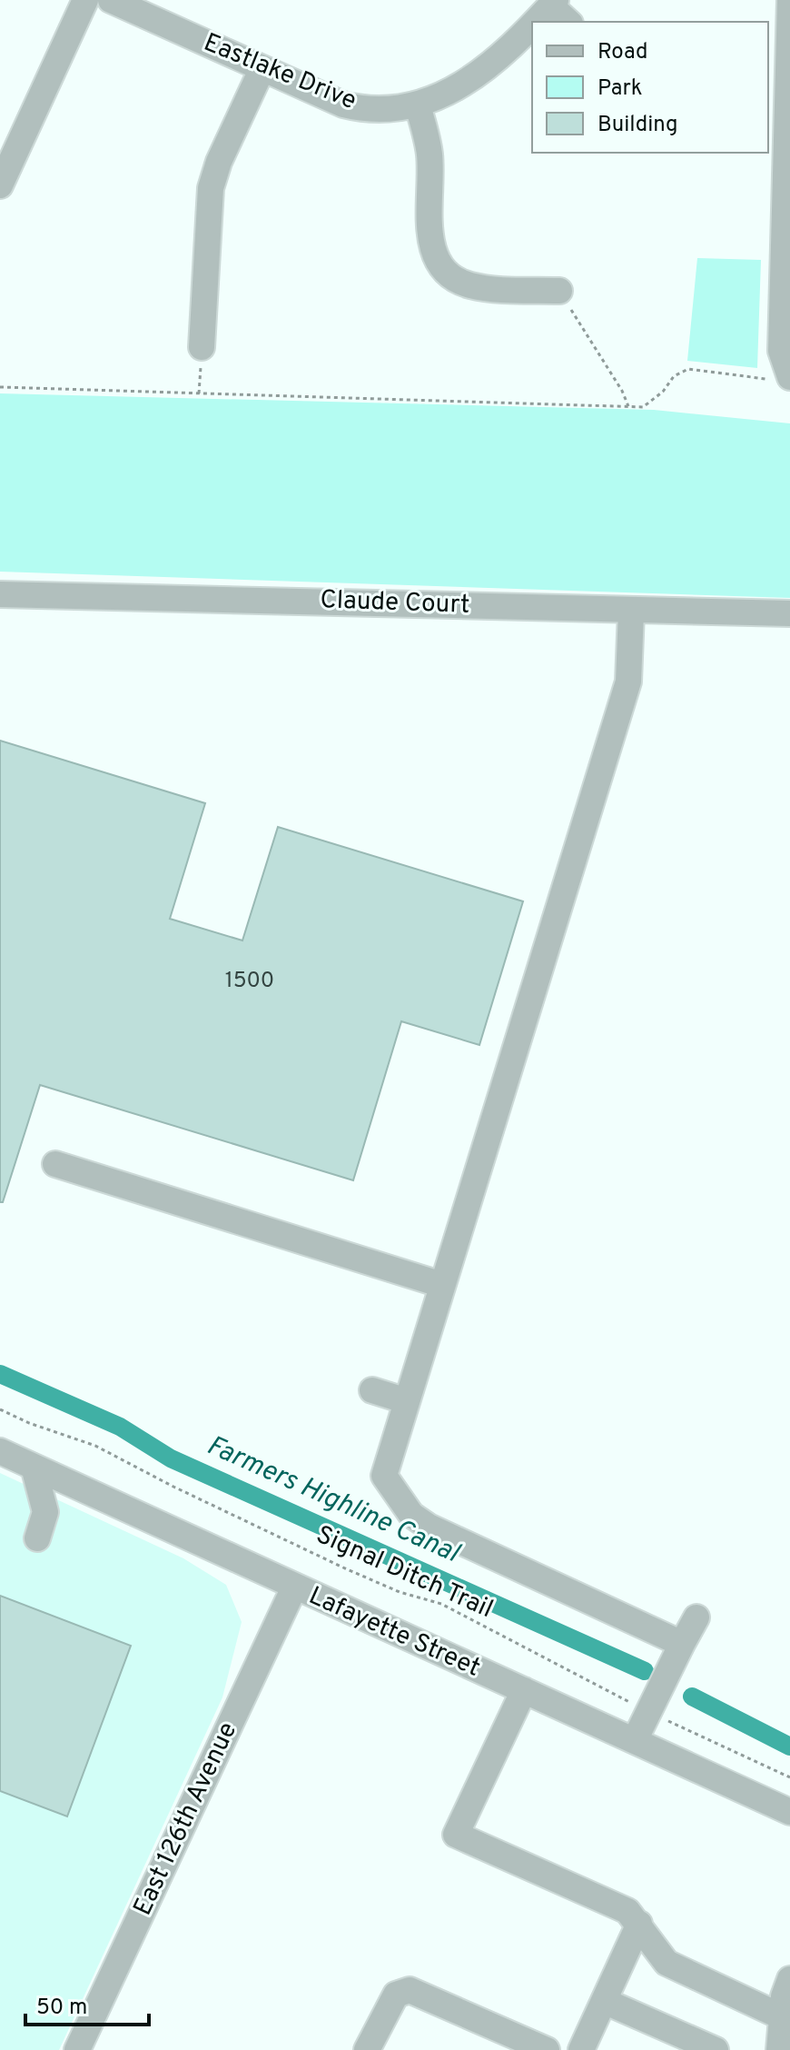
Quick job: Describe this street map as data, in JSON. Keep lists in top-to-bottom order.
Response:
{
  "streets": {
    "street": [
      "Eastlake Drive",
      "Claude Court",
      "Lafayette Street",
      "East 126th Avenue"
    ],
    "path": ["Signal Ditch Trail"]
  },
  "crossings": [
    ["Lafayette Street", "East 126th Avenue"]
  ],
  "water": ["Farmers Highline Canal"],
  "house_numbers": ["1500"],
  "legend": ["Road", "Park", "Building"],
  "scale_bar": "50 m"
}
